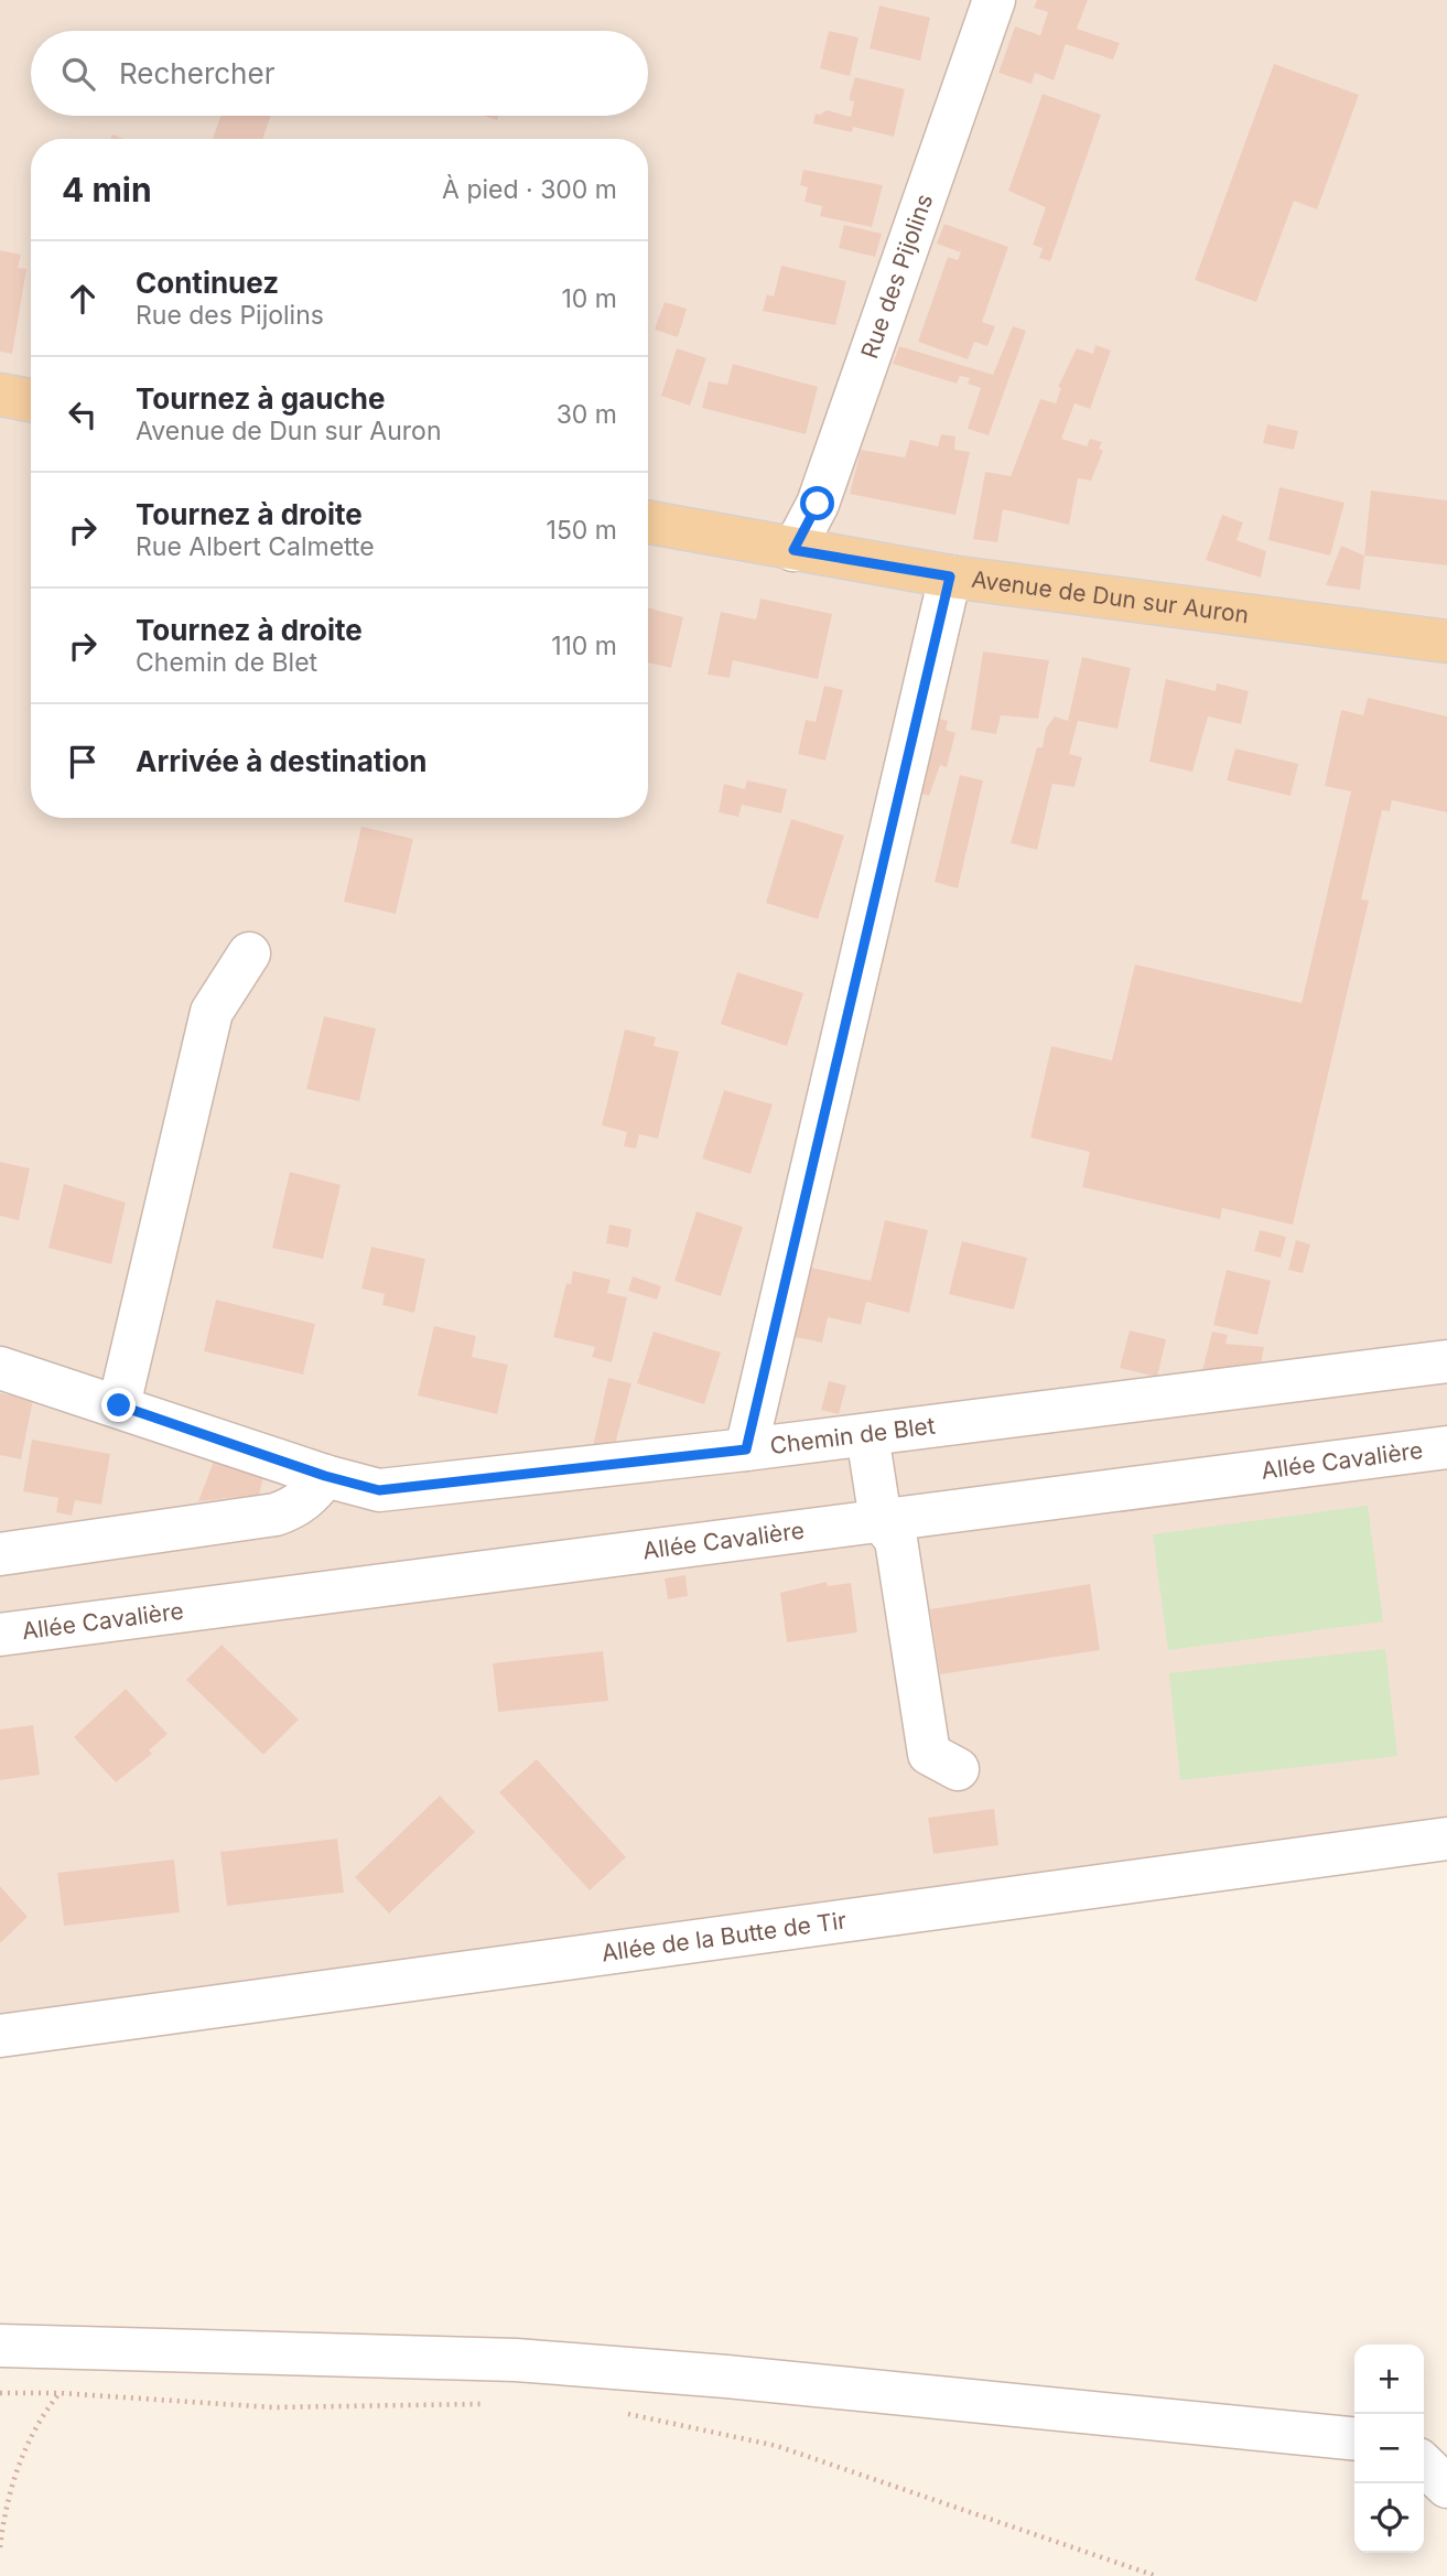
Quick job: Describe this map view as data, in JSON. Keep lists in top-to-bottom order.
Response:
{
  "streets": {
    "main road": ["Avenue de Dun sur Auron"],
    "street": [
      "Rue des Pijolins",
      "Chemin de Blet",
      "Allée Cavalière",
      "Allée de la Butte de Tir"
    ]
  },
  "crossings": [
    ["Rue des Pijolins", "Avenue de Dun sur Auron"]
  ],
  "page": {
    "search": "Rechercher",
    "heading": ["4 min", "À pied · 300 m"],
    "list": [
      ["Continuez", "Rue des Pijolins", "10 m"],
      ["Tournez à gauche", "Avenue de Dun sur Auron", "30 m"],
      ["Tournez à droite", "Rue Albert Calmette", "150 m"],
      ["Tournez à droite", "Chemin de Blet", "110 m"],
      "Arrivée à destination"
    ],
    "map_buttons": ["+", "−"]
  }
}
